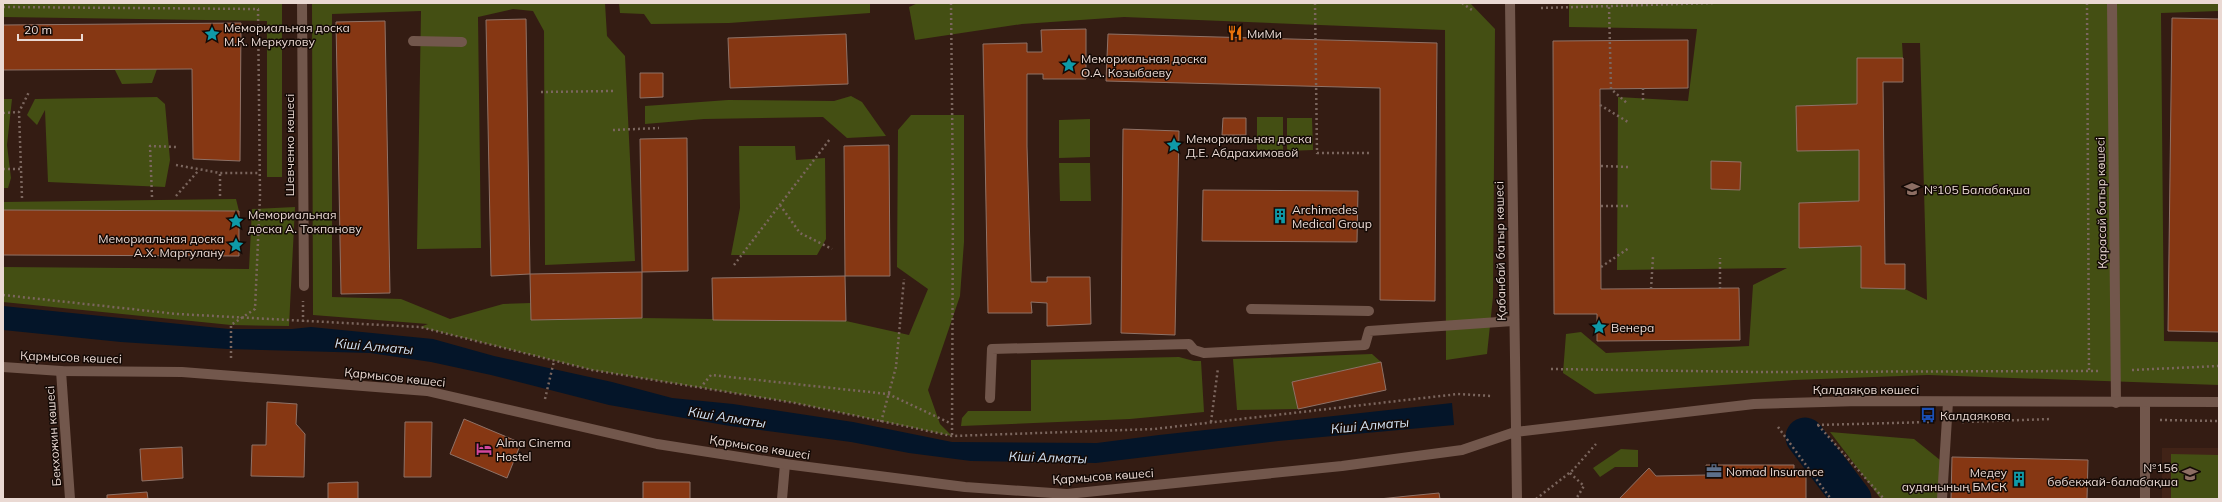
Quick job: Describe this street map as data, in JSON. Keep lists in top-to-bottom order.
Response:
{
  "streets": {
    "street": [
      "Шевченко көшесі",
      "Қарасай батыр көшесі",
      "Қабанбай батыр көшесі",
      "Қармысов көшесі",
      "Қалдаяқов көшесі",
      "Бекхожин көшесі"
    ]
  },
  "crossings": [
    ["Қарасай батыр көшесі", "Қалдаяқов көшесі"],
    ["Қабанбай батыр көшесі", "Қармысов көшесі"],
    ["Қабанбай батыр көшесі", "Қалдаяқов көшесі"],
    ["Қармысов көшесі", "Қалдаяқов көшесі"],
    ["Қармысов көшесі", "Бекхожин көшесі"]
  ],
  "water": ["Кіші Алматы"],
  "places": {
    "restaurant": ["МиМи"],
    "place": [
      "Мемориальная доска М.К. Меркулову",
      "Мемориальная доска О.А. Козыбаеву",
      "Мемориальная доска Д.Е. Абдрахимовой",
      "Мемориальная доска А. Токпанову",
      "Мемориальная доска А.Х. Маргулану",
      "Венера"
    ],
    "school or university": ["№105 Балабақша", "№156 бөбекжай-балабақша"],
    "building": ["Archimedes Medical Group", "Медеу ауданының БМСК"],
    "bus stop": ["Калдаякова"],
    "hotel": ["Alma Cinema Hostel"],
    "office": ["Nomad Insurance"]
  },
  "scale_bar": "20 m"
}
